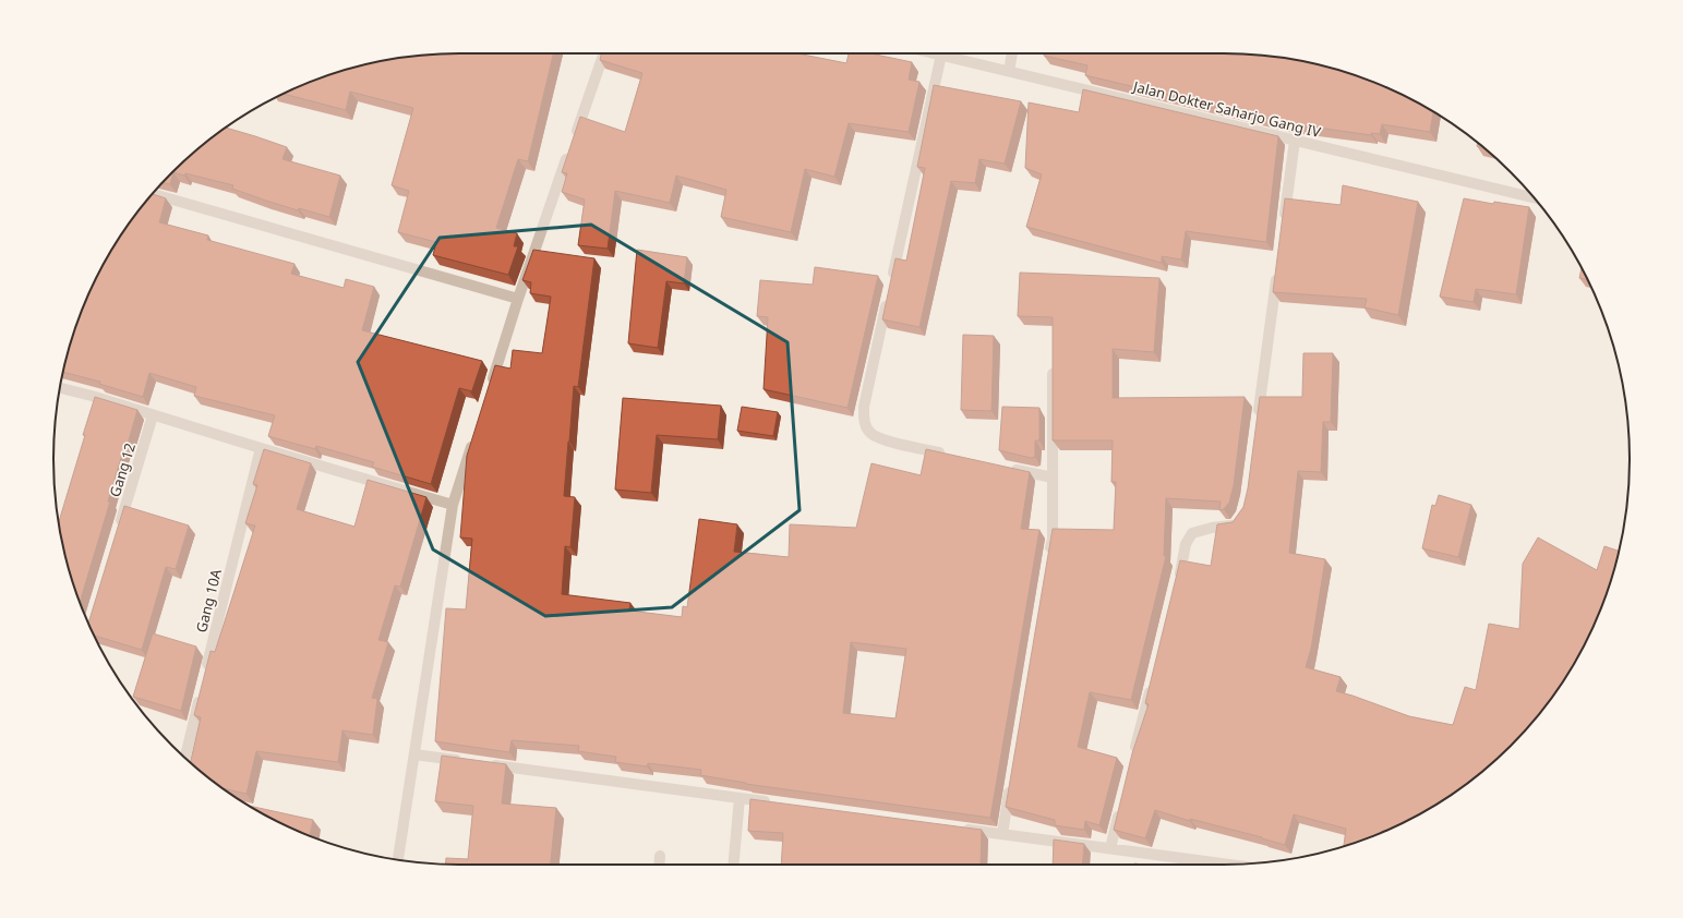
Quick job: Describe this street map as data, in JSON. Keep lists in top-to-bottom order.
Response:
{
  "streets": {
    "street": ["Jalan Dokter Saharjo Gang IV", "Gang 12", "Gang 10A"]
  }
}
